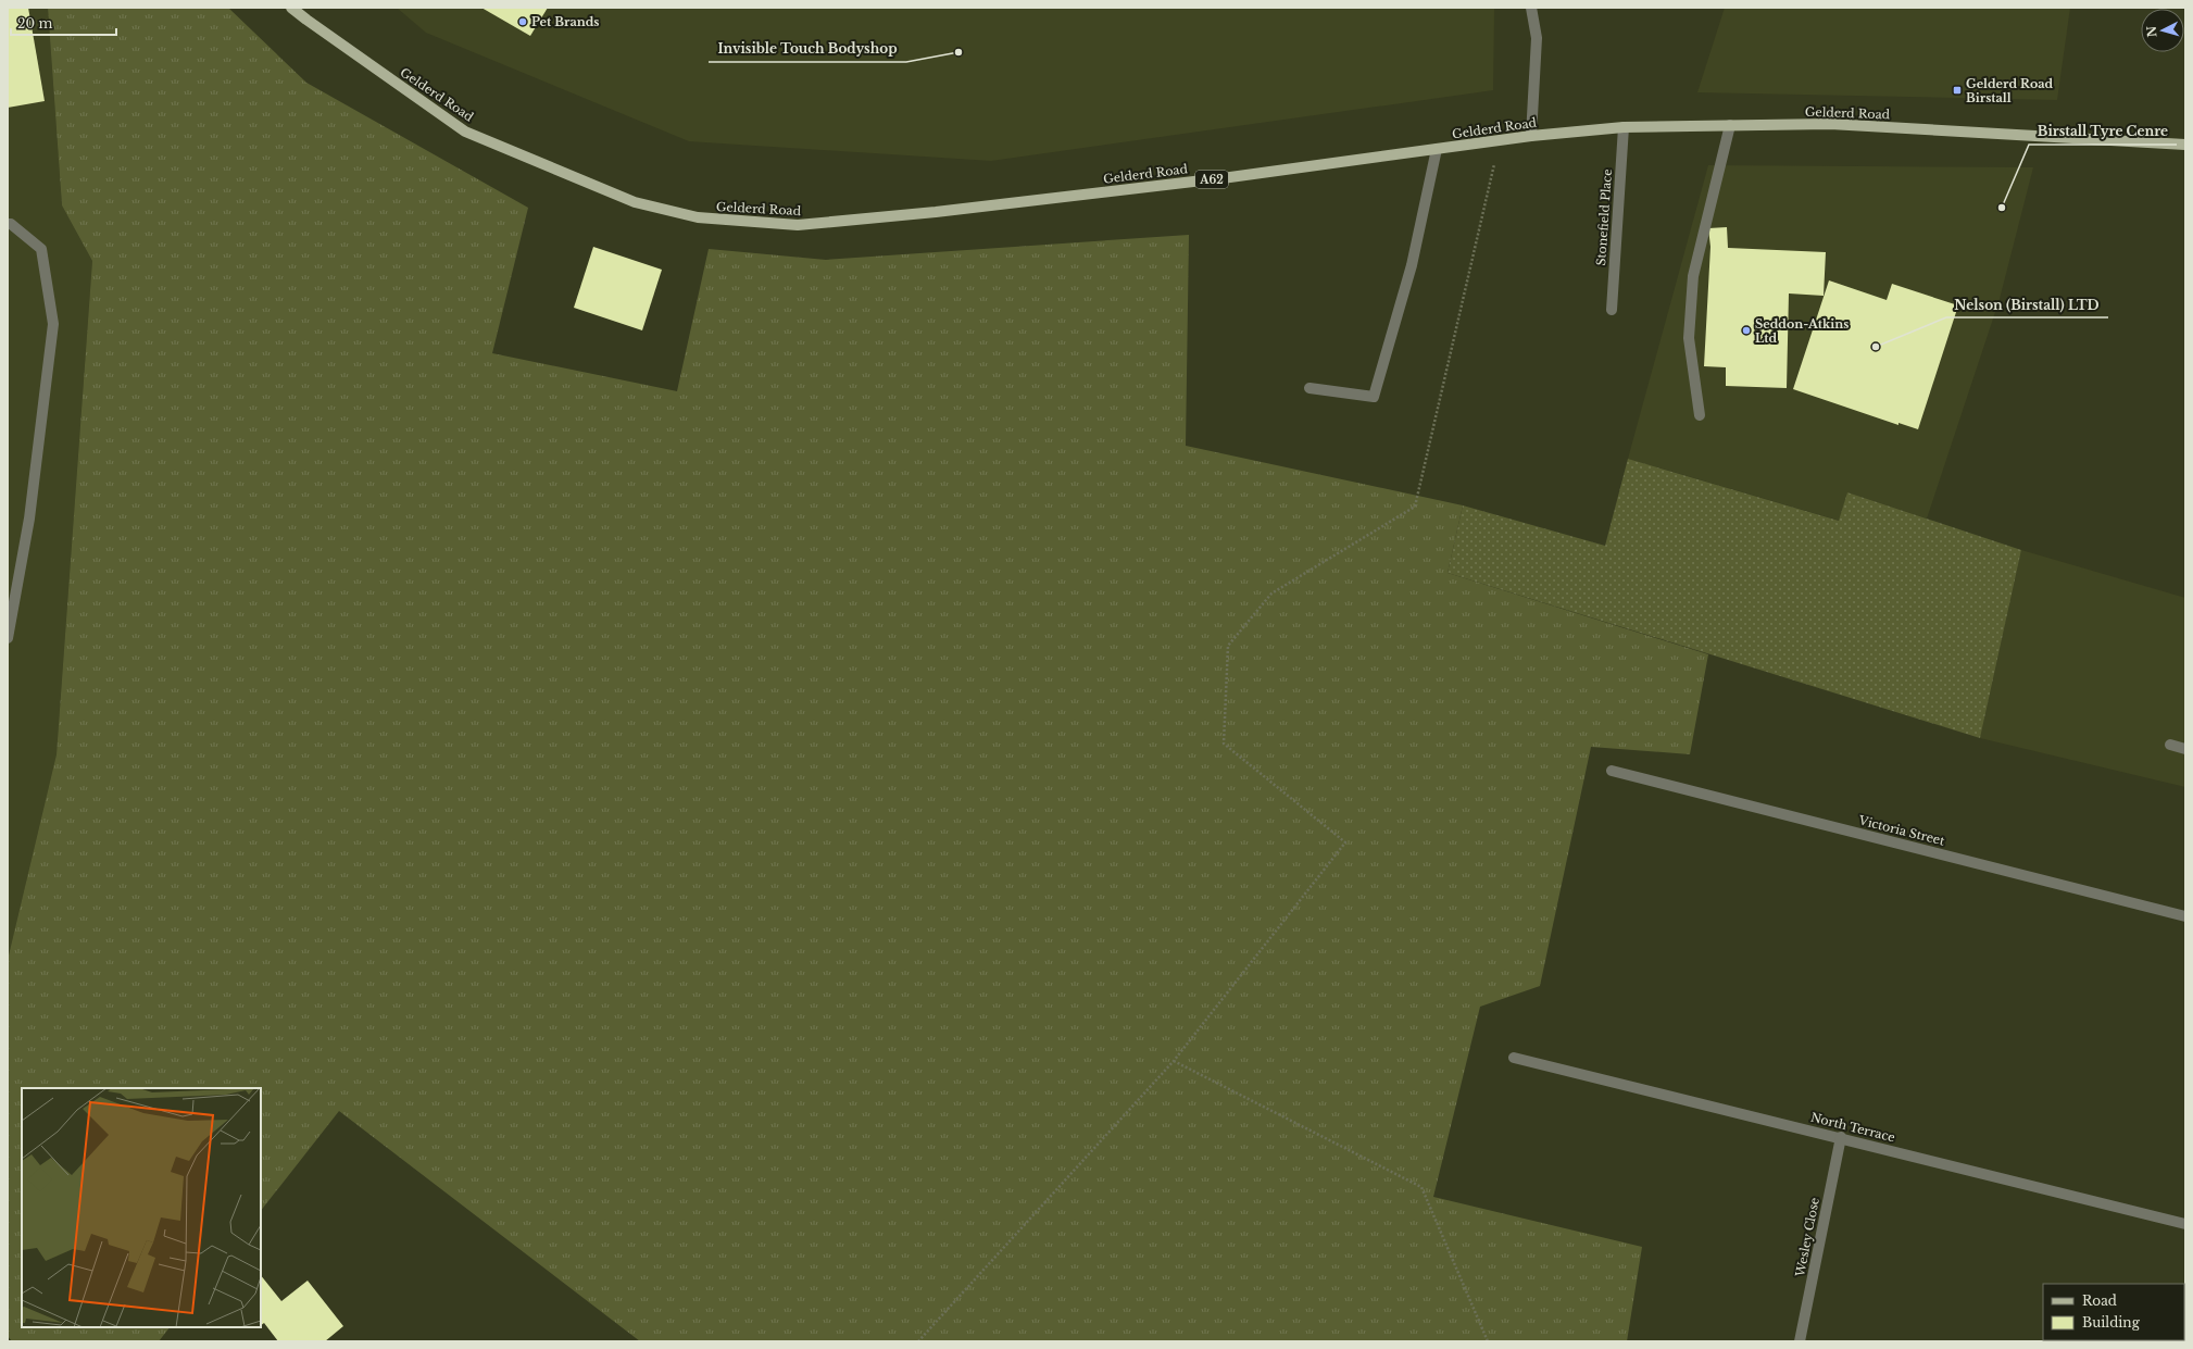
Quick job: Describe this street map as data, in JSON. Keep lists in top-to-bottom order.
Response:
{
  "streets": {
    "main road": ["Gelderd Road", "A62"],
    "street": [
      "Stonefield Place",
      "Victoria Street",
      "North Terrace",
      "Wesley Close"
    ]
  },
  "crossings": [
    ["Gelderd Road", "Stonefield Place"],
    ["North Terrace", "Wesley Close"]
  ],
  "places": {
    "other": [
      "Pet Brands",
      "Invisible Touch Bodyshop",
      "Birstall Tyre Cenre",
      "Seddon-Atkins Ltd",
      "Nelson (Birstall) LTD"
    ],
    "transit": ["Gelderd Road Birstall"]
  },
  "legend": ["Road", "Building"],
  "scale_bar": "20 m",
  "north": "left"
}
